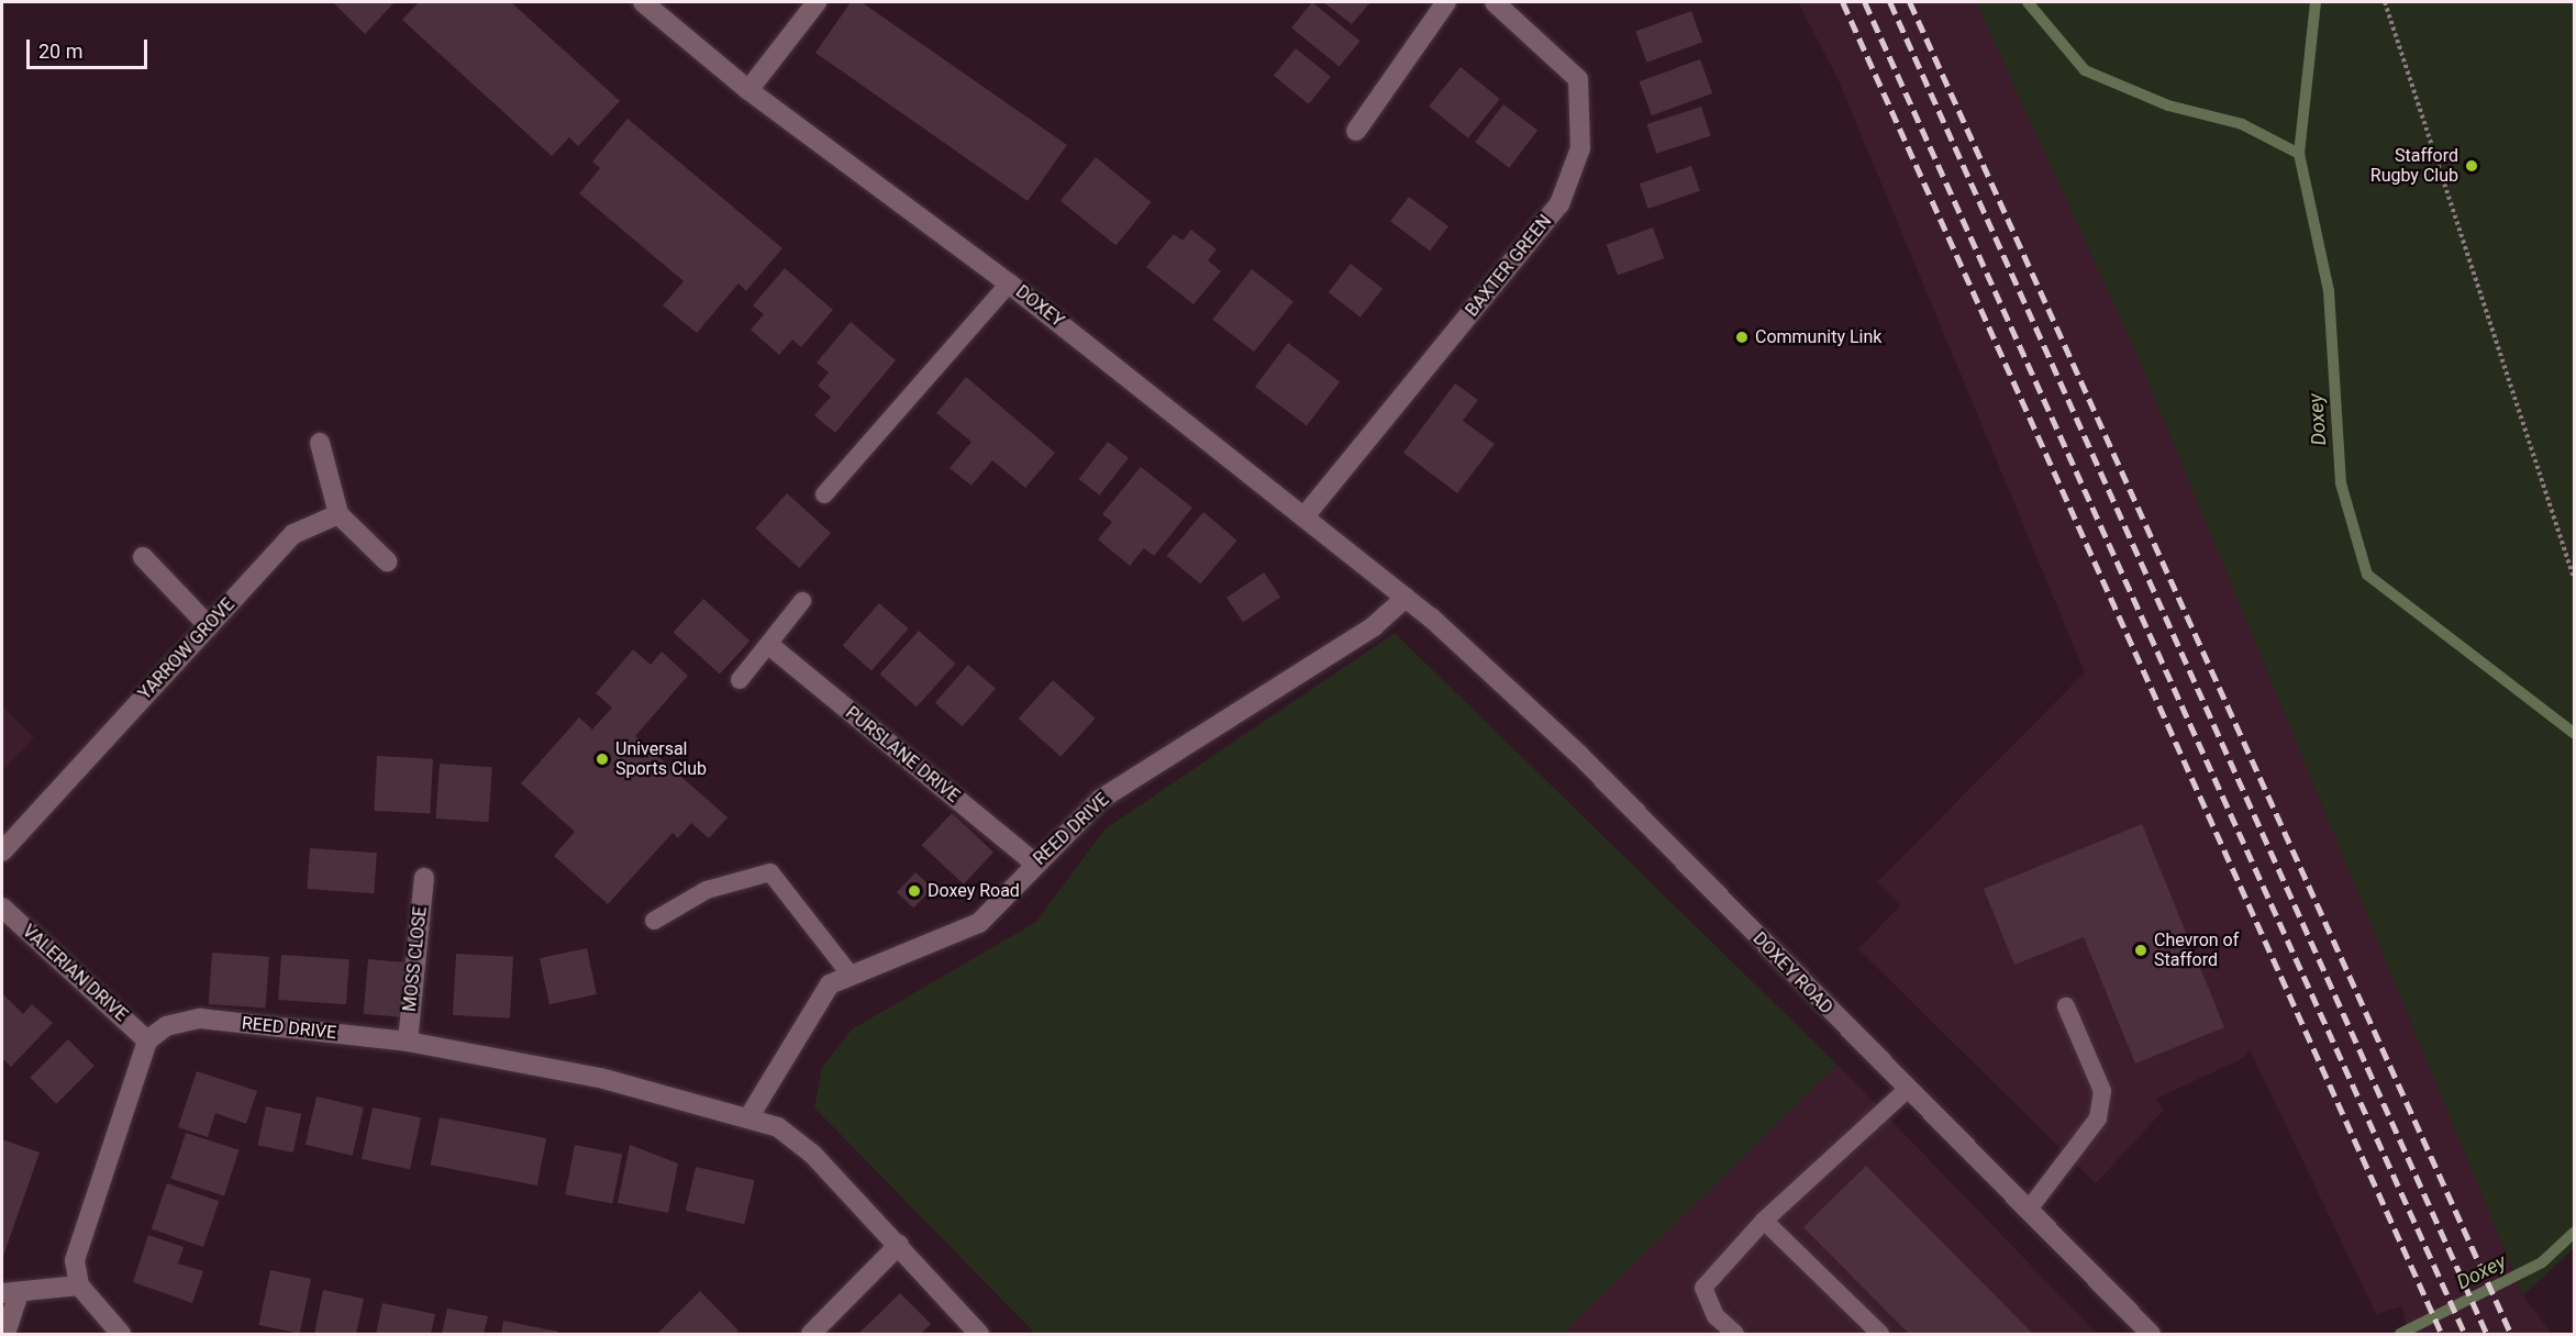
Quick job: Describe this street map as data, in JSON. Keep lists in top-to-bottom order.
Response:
{
  "streets": {
    "street": [
      "BAXTER GREEN",
      "DOXEY",
      "YARROW GROVE",
      "PURSLANE DRIVE",
      "REED DRIVE",
      "MOSS CLOSE",
      "VALERIAN DRIVE",
      "DOXEY ROAD"
    ]
  },
  "crossings": [
    ["BAXTER GREEN", "DOXEY"],
    ["DOXEY", "REED DRIVE"],
    ["DOXEY", "DOXEY ROAD"],
    ["PURSLANE DRIVE", "REED DRIVE"],
    ["REED DRIVE", "MOSS CLOSE"],
    ["REED DRIVE", "VALERIAN DRIVE"]
  ],
  "water": ["Doxey"],
  "places": [
    "Stafford Rugby Club",
    "Community Link",
    "Universal Sports Club",
    "Doxey Road",
    "Chevron of Stafford"
  ],
  "scale_bar": "20 m"
}
